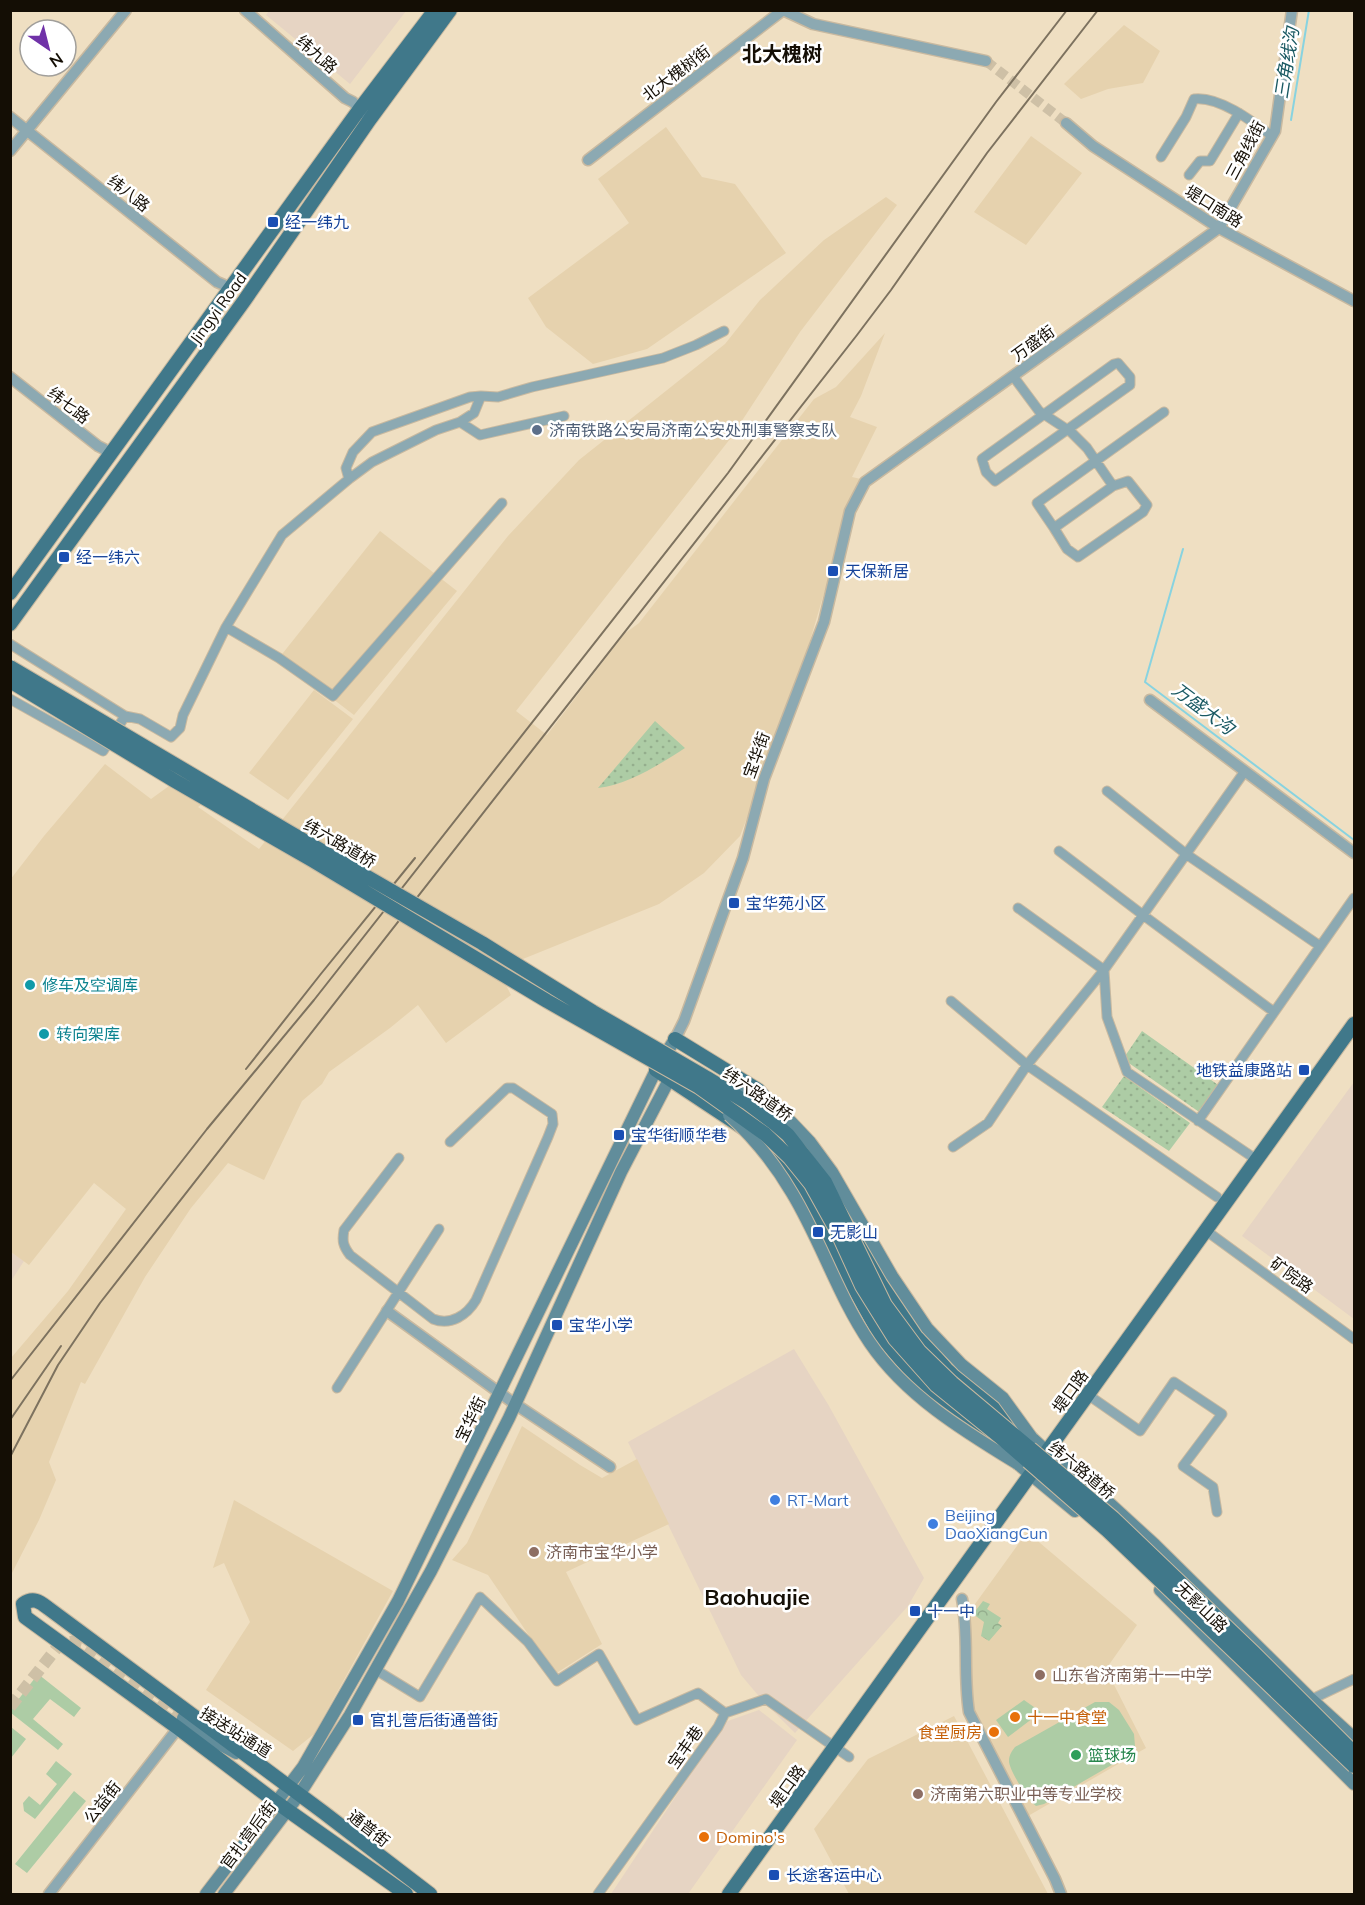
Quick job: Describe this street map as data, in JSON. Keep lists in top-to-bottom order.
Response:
{
  "streets": {
    "main road": [
      "Jingyi Road",
      "宝华街",
      "纬六路道桥",
      "堤口路",
      "无影山路",
      "接送站通道",
      "通普街",
      "官扎营后街"
    ],
    "street": [
      "纬九路",
      "北大槐树街",
      "三角线街",
      "纬八路",
      "堤口南路",
      "万盛街",
      "纬七路",
      "矿院路",
      "宝丰巷",
      "公益街"
    ]
  },
  "crossings": [
    ["纬九路", "Jingyi Road"],
    ["三角线街", "堤口南路"],
    ["三角线街", "万盛街"],
    ["纬八路", "Jingyi Road"],
    ["堤口南路", "万盛街"],
    ["Jingyi Road", "纬七路"],
    ["万盛街", "宝华街"],
    ["宝华街", "通普街"],
    ["宝华街", "官扎营后街"],
    ["纬六路道桥", "无影山路"],
    ["矿院路", "堤口路"],
    ["堤口路", "无影山路"],
    ["接送站通道", "公益街"],
    ["接送站通道", "通普街"],
    ["公益街", "通普街"],
    ["通普街", "官扎营后街"]
  ],
  "districts": ["北大槐树", "Baohuajie"],
  "water": ["三角线沟", "万盛大沟"],
  "places": {
    "transit": [
      "经一纬九",
      "经一纬六",
      "天保新居",
      "宝华苑小区",
      "地铁益康路站",
      "宝华街顺华巷",
      "无影山",
      "宝华小学",
      "十一中",
      "官扎营后街通普街",
      "长途客运中心"
    ],
    "other": [
      "济南铁路公安局济南公安处刑事警察支队",
      "修车及空调库",
      "转向架库",
      "RT-Mart",
      "Beijing DaoXiangCun",
      "济南市宝华小学",
      "山东省济南第十一中学",
      "十一中食堂",
      "食堂厨房",
      "篮球场",
      "济南第六职业中等专业学校",
      "Domino's"
    ]
  },
  "north": "bottom right"
}
